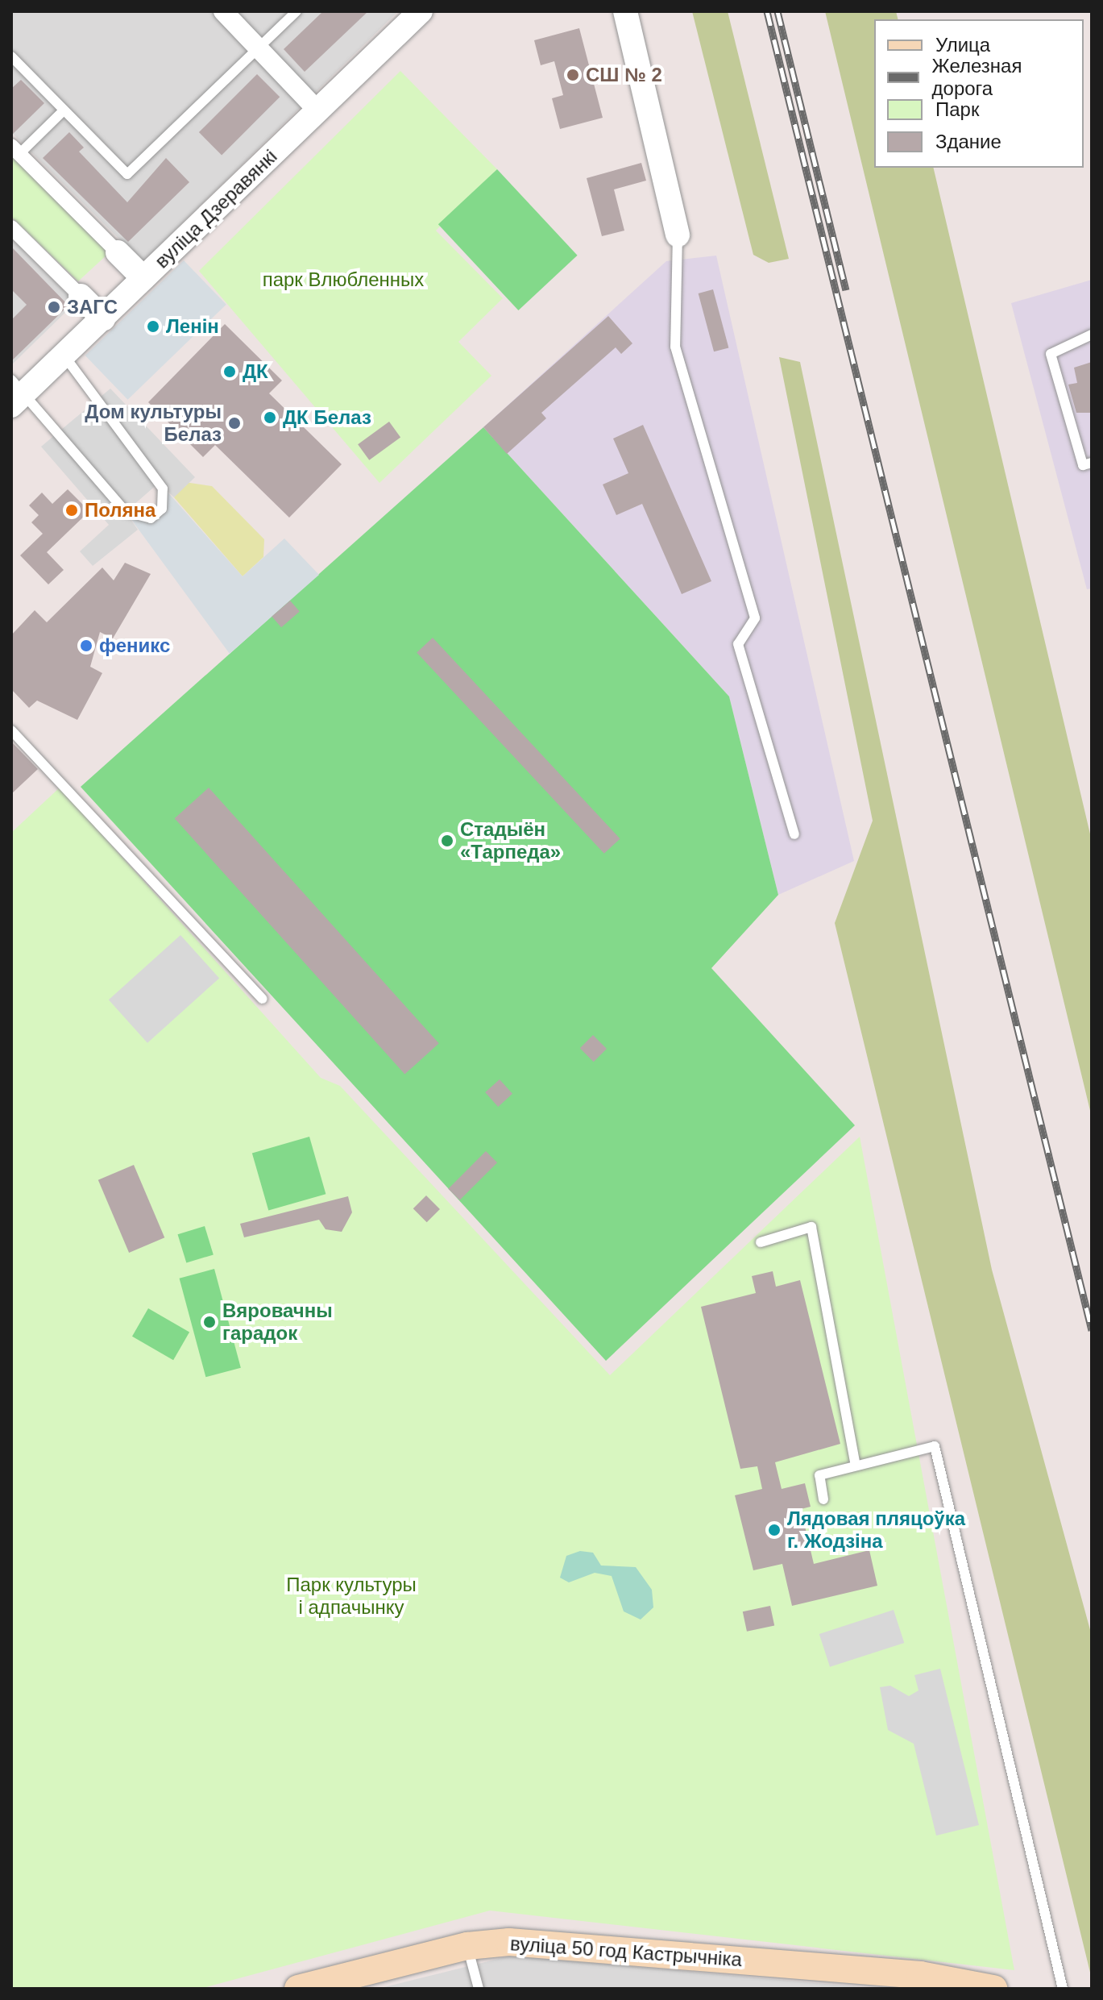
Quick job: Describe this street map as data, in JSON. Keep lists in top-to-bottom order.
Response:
{
  "streets": {
    "main road": ["вуліца 50 год Кастрычніка"],
    "street": ["вуліца Дзеравянкі"]
  },
  "parks": ["парк Влюбленных", "Парк культуры і адпачынку"],
  "places": [
    "СШ № 2",
    "ЗАГС",
    "Ленін",
    "ДК",
    "ДК Белаз",
    "Дом культуры Белаз",
    "Поляна",
    "феникс",
    "Стадыён «Тарпеда»",
    "Вяровачны гарадок",
    "Лядовая пляцоўка г. Жодзіна"
  ],
  "legend": [
    "Улица",
    "Железная дорога",
    "Парк",
    "Здание"
  ]
}
